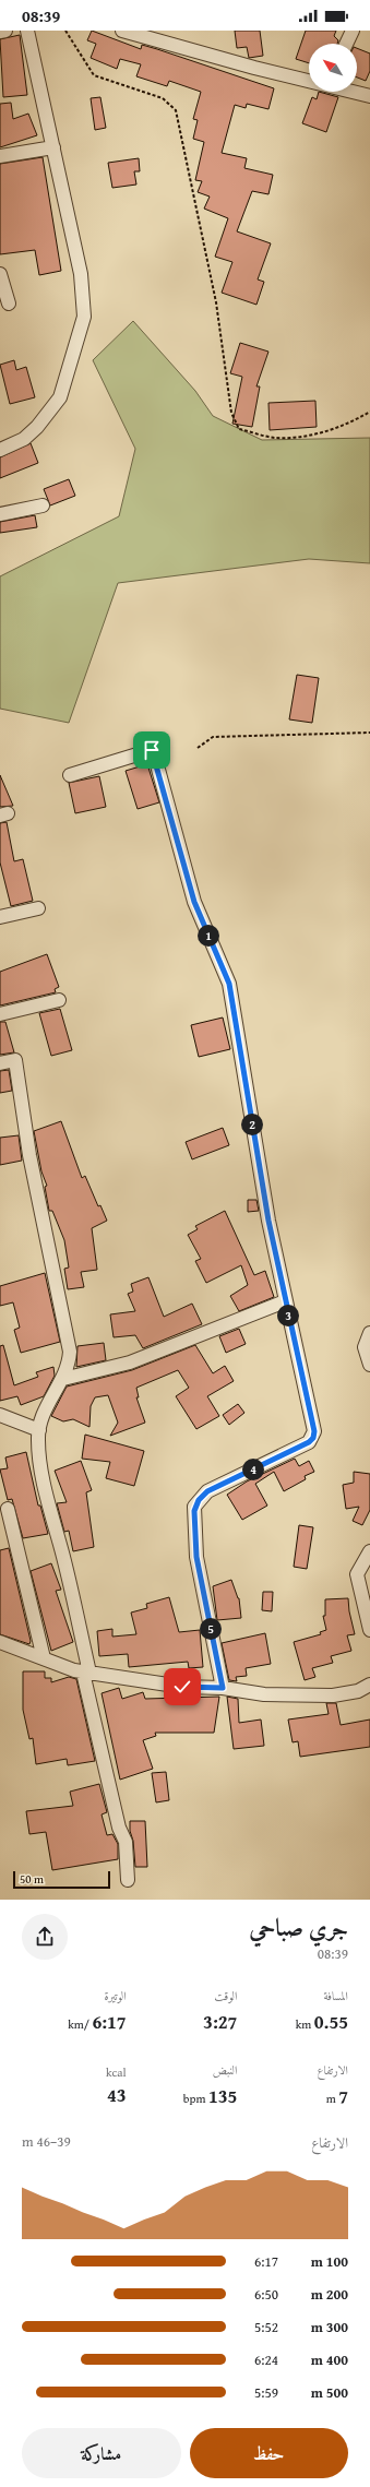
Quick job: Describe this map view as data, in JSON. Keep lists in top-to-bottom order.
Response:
{
  "scale_bar": "50 m",
  "north": "top left",
  "page": {
    "status": "08:39",
    "pins": [
      "1",
      "2",
      "3",
      "4",
      "5"
    ],
    "scale": "50 m",
    "heading": ["جري صباحي", "08:39"],
    "stats": [
      ["المسافة", "0.55 km"],
      ["الوقت", "3:27"],
      ["الوتيرة", "6:17 /km"],
      ["الارتفاع", "7 m"],
      ["النبض", "135 bpm"],
      ["kcal", "43"]
    ],
    "chart": ["الارتفاع", "39–46 m"],
    "list": [
      {
        "name": "100 m",
        "note": "6:17"
      },
      {
        "name": "200 m",
        "note": "6:50"
      },
      {
        "name": "300 m",
        "note": "5:52"
      },
      {
        "name": "400 m",
        "note": "6:24"
      },
      {
        "name": "500 m",
        "note": "5:59"
      }
    ],
    "buttons": ["حفظ", "مشاركة"]
  }
}
